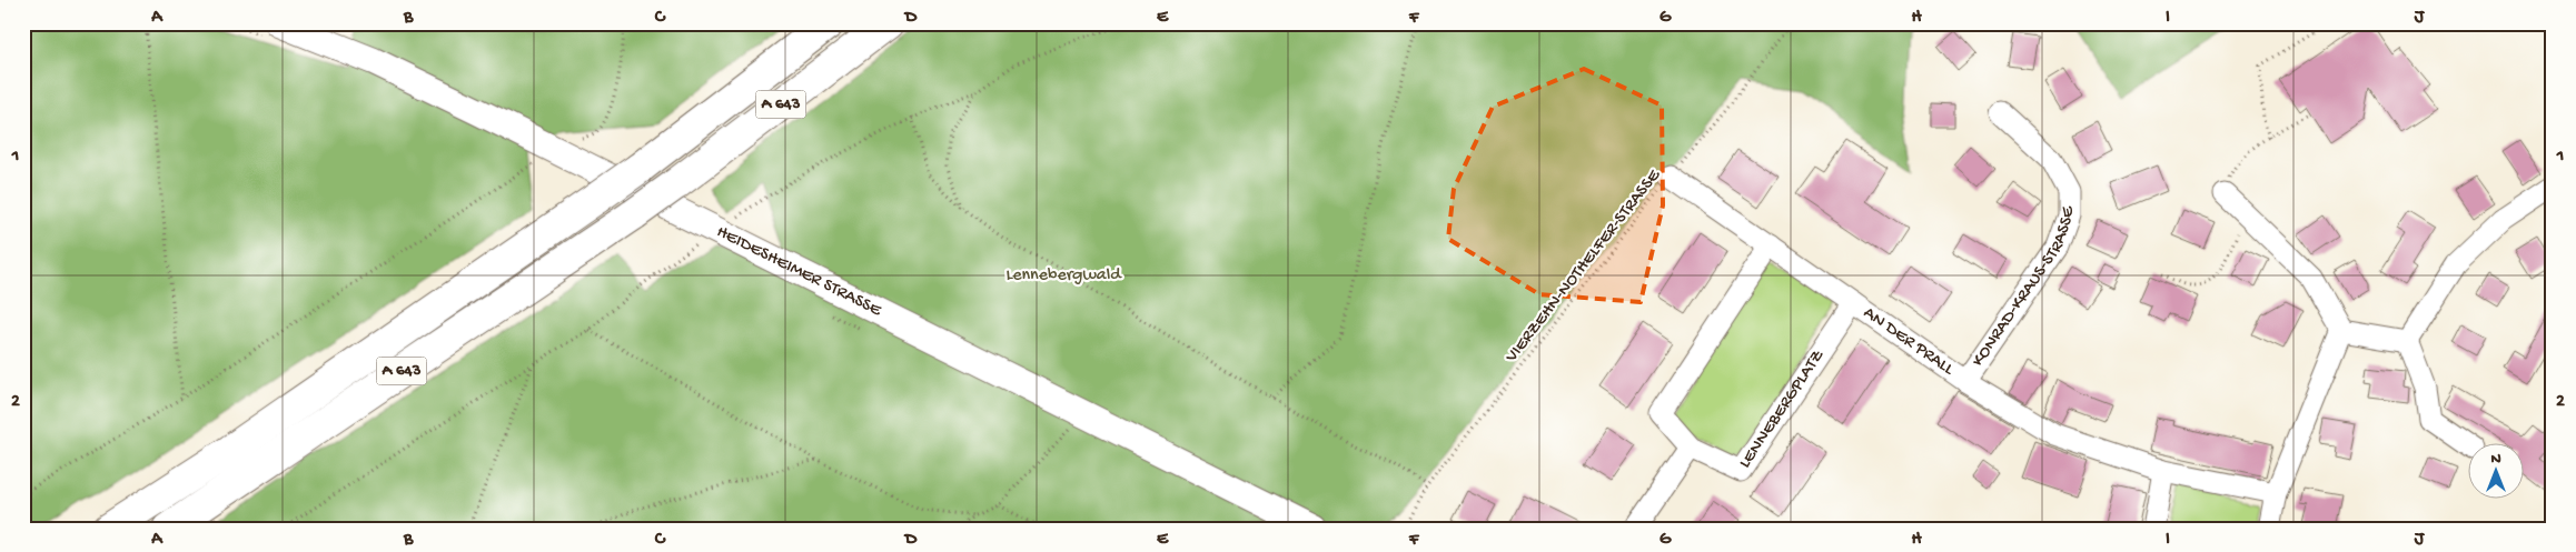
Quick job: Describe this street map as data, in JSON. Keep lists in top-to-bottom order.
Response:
{
  "streets": {
    "highway": ["A 643"],
    "main road": ["HEIDESHEIMER STRASSE"],
    "street": ["KONRAD-KRAUS-STRASSE", "AN DER PRALL", "LENNEBERGPLATZ"],
    "path": ["VIERZEHN-NOTHELFER-STRASSE"]
  },
  "crossings": [
    ["VIERZEHN-NOTHELFER-STRASSE", "AN DER PRALL"],
    ["KONRAD-KRAUS-STRASSE", "AN DER PRALL"],
    ["AN DER PRALL", "LENNEBERGPLATZ"]
  ],
  "parks": ["Lennebergwald"],
  "north": "top",
  "grid": {
    "columns": [
      "A",
      "B",
      "C",
      "D",
      "E",
      "F",
      "G",
      "H",
      "I",
      "J"
    ],
    "rows": ["1", "2"]
  }
}
